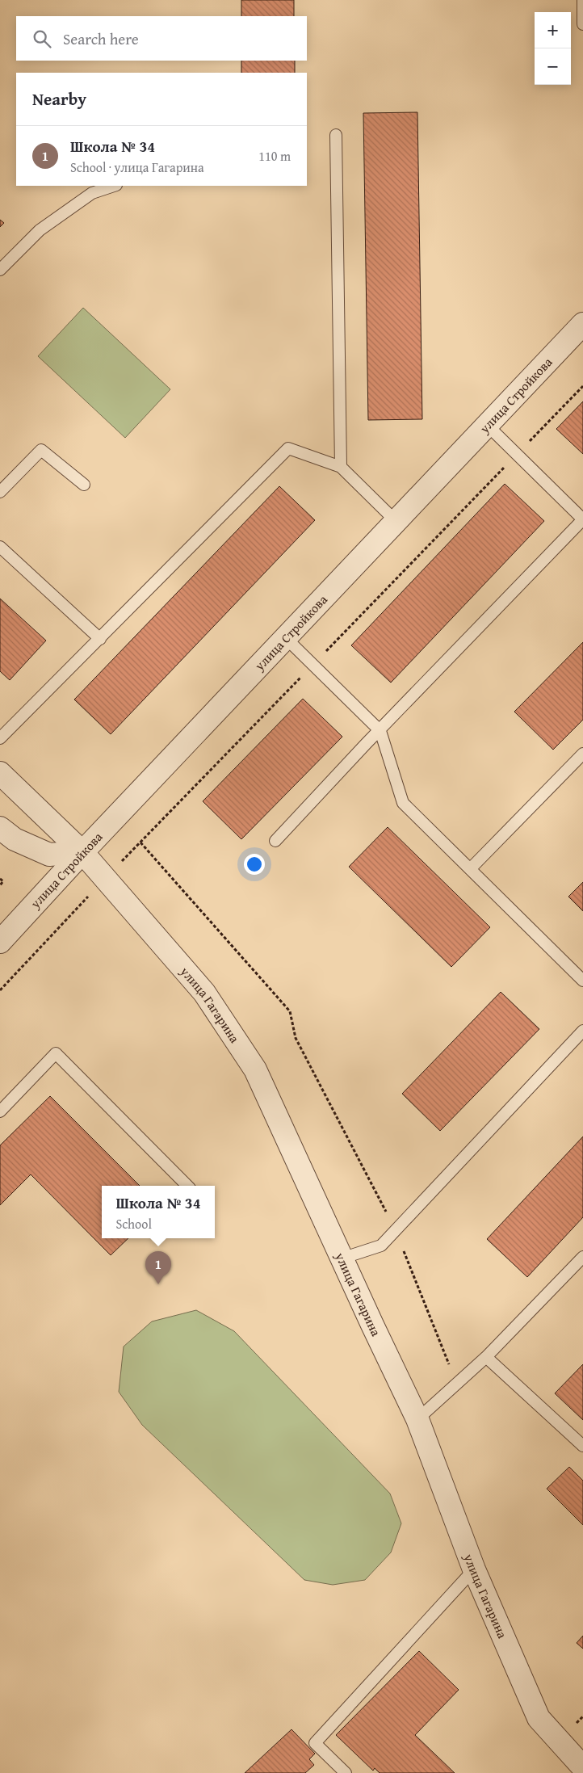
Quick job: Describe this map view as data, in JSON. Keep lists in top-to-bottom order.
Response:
{
  "streets": {
    "street": ["улица Стройкова", "улица Гагарина"]
  },
  "crossings": [
    ["улица Стройкова", "улица Гагарина"]
  ],
  "page": {
    "map_buttons": ["+", "−"],
    "search": "Search here",
    "heading": "Nearby",
    "list": [
      {
        "mark": "1",
        "name": "Школа № 34",
        "note": "School · улица Гагарина",
        "value": "110 m"
      }
    ],
    "popup": ["Школа № 34", "School"],
    "pins": "1"
  }
}
